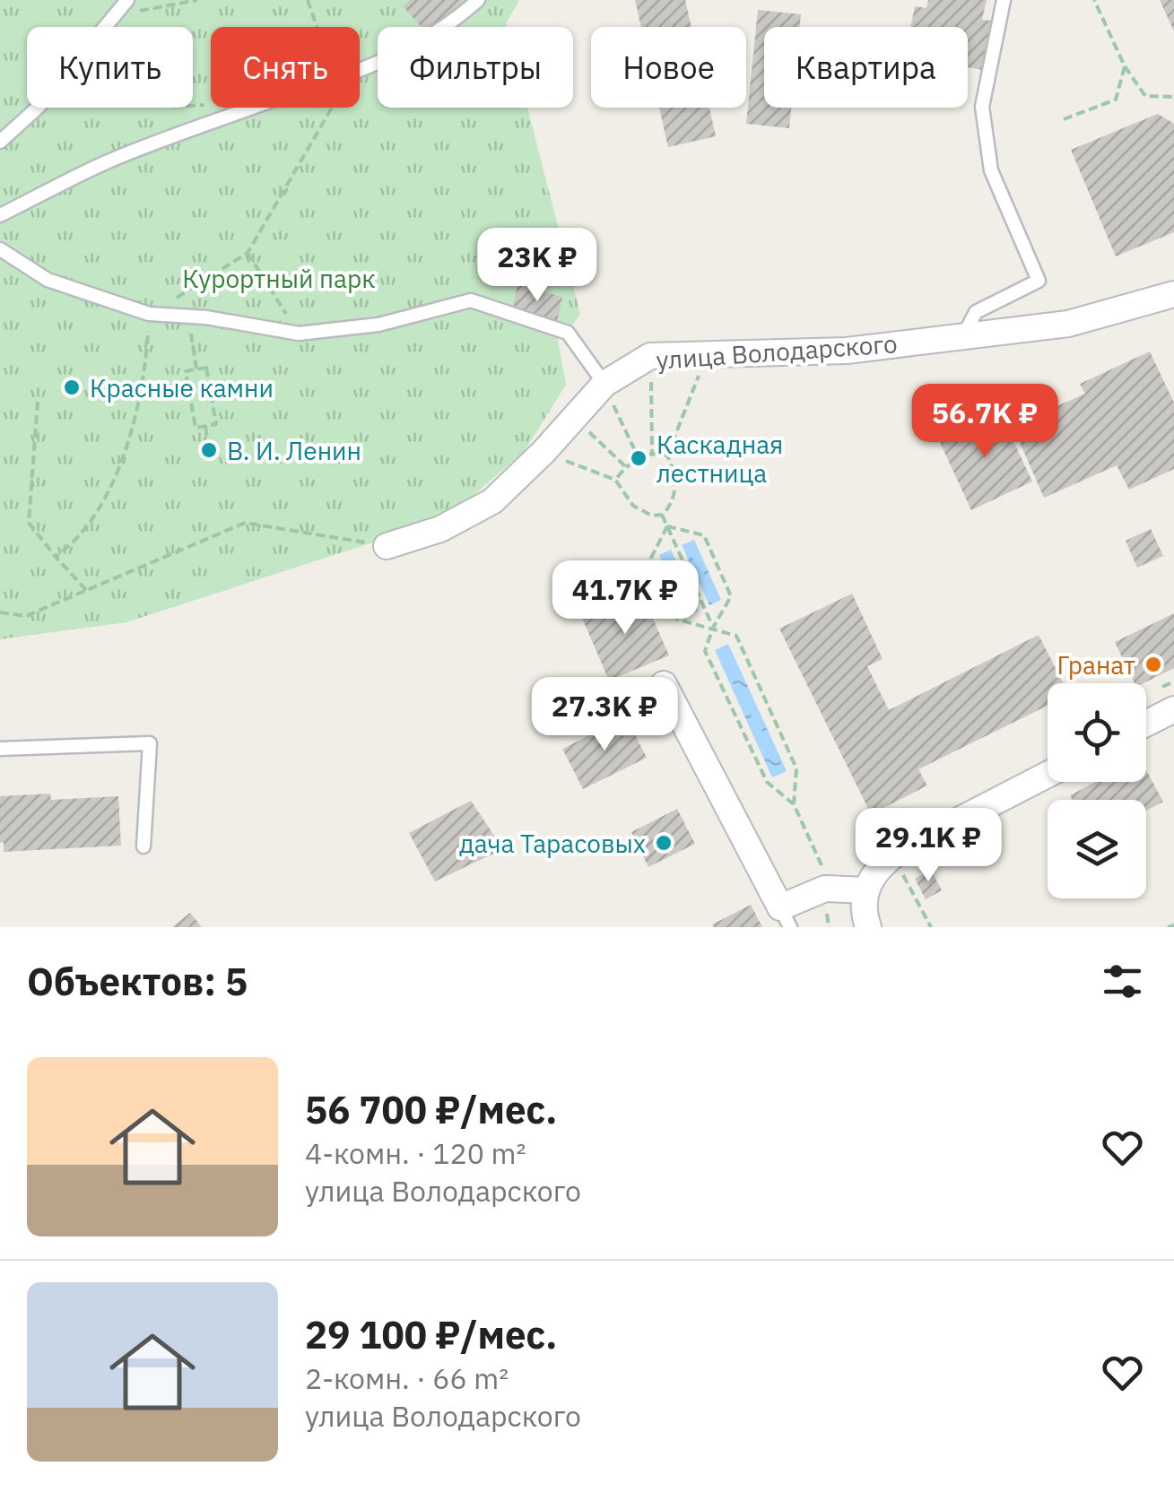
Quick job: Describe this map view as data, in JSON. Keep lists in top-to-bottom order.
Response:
{
  "streets": {
    "street": ["улица Володарского"]
  },
  "parks": ["Курортный парк"],
  "places": [
    "Красные камни",
    "В. И. Ленин",
    "Каскадная лестница",
    "Гранат",
    "дача Тарасовых"
  ],
  "page": {
    "chip": [
      "Купить",
      "Снять",
      "Фильтры",
      "Новое",
      "Квартира"
    ],
    "price": [
      "23K ₽",
      "56.7K ₽",
      "41.7K ₽",
      "27.3K ₽",
      "29.1K ₽"
    ],
    "heading": "Объектов: 5",
    "list": [
      {
        "name": "56 700 ₽/мес.",
        "note": "4-комн. · 120 m² · улица Володарского"
      },
      {
        "name": "29 100 ₽/мес.",
        "note": "2-комн. · 66 m² · улица Володарского"
      }
    ]
  }
}
